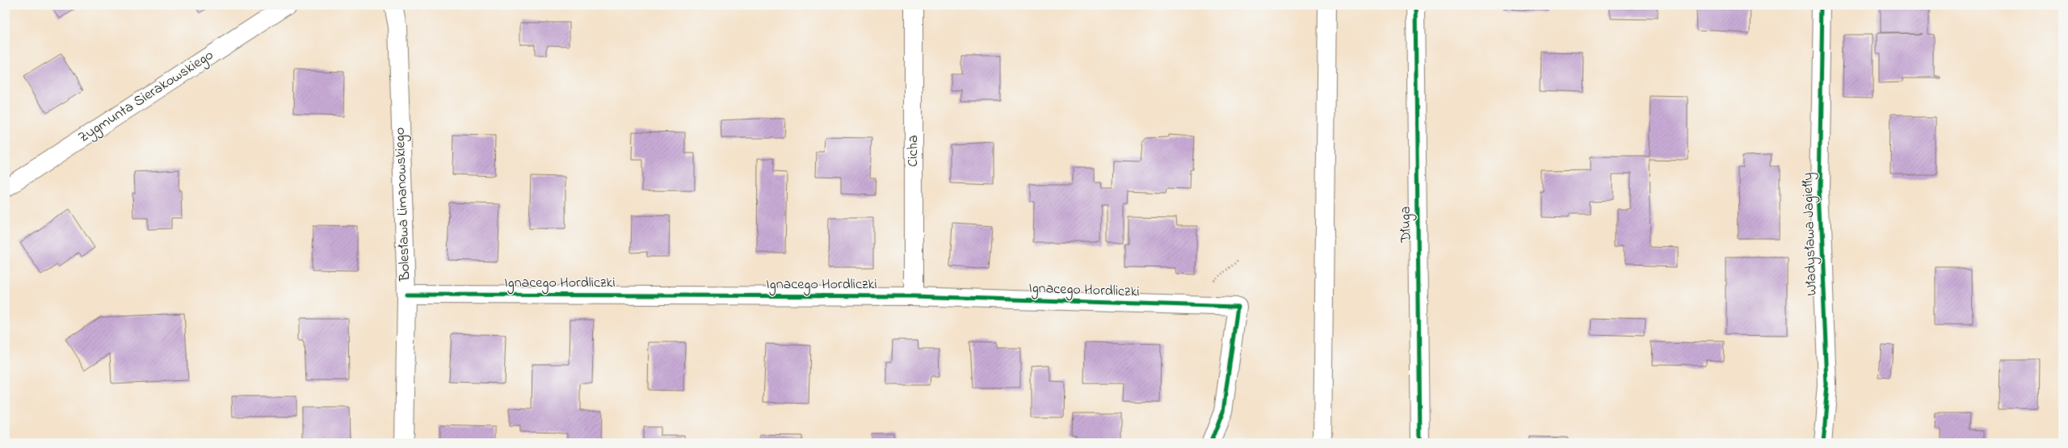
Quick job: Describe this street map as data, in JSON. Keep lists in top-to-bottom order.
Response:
{
  "streets": {
    "street": [
      "Zygmunta Sierakowskiego",
      "Cicha",
      "Bolesława Limanowskiego",
      "Długa",
      "Władysława Jagiełły",
      "Ignacego Hordliczki"
    ]
  },
  "crossings": [
    ["Cicha", "Ignacego Hordliczki"],
    ["Bolesława Limanowskiego", "Ignacego Hordliczki"]
  ]
}
